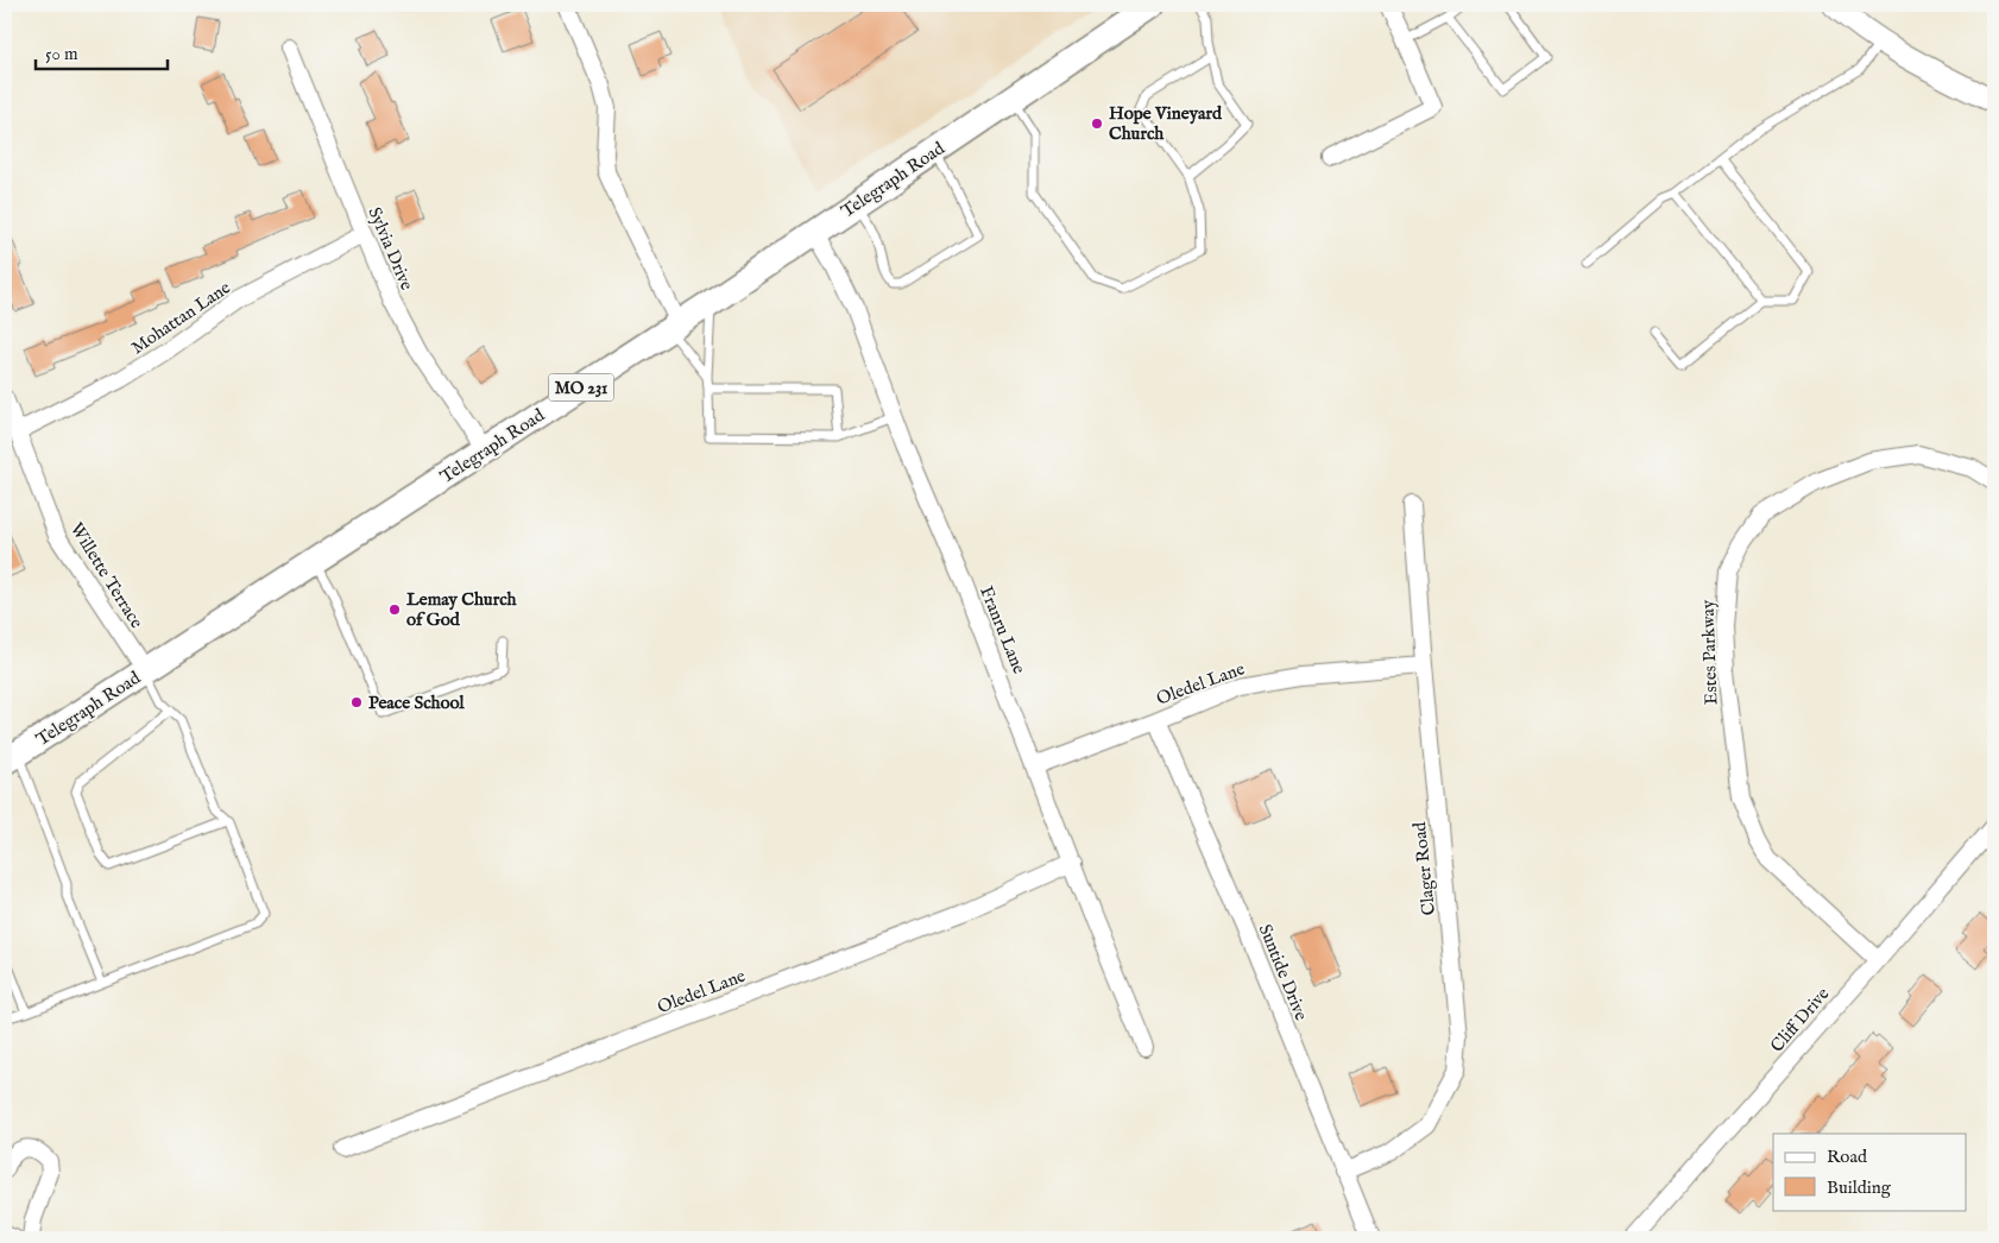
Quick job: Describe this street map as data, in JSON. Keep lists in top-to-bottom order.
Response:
{
  "streets": {
    "main road": ["Telegraph Road", "MO 231"],
    "street": [
      "Sylvia Drive",
      "Mohattan Lane",
      "Willette Terrace",
      "Franru Lane",
      "Estes Parkway",
      "Oledel Lane",
      "Clager Road",
      "Suntide Drive",
      "Cliff Drive"
    ]
  },
  "crossings": [
    ["Telegraph Road", "Sylvia Drive"],
    ["Telegraph Road", "Willette Terrace"],
    ["Telegraph Road", "Franru Lane"],
    ["Sylvia Drive", "Mohattan Lane"],
    ["Mohattan Lane", "Willette Terrace"],
    ["Franru Lane", "Oledel Lane"],
    ["Estes Parkway", "Cliff Drive"],
    ["Oledel Lane", "Clager Road"],
    ["Oledel Lane", "Suntide Drive"],
    ["Clager Road", "Suntide Drive"]
  ],
  "places": ["Hope Vineyard Church", "Lemay Church of God", "Peace School"],
  "legend": ["Road", "Building"],
  "scale_bar": "50 m"
}
